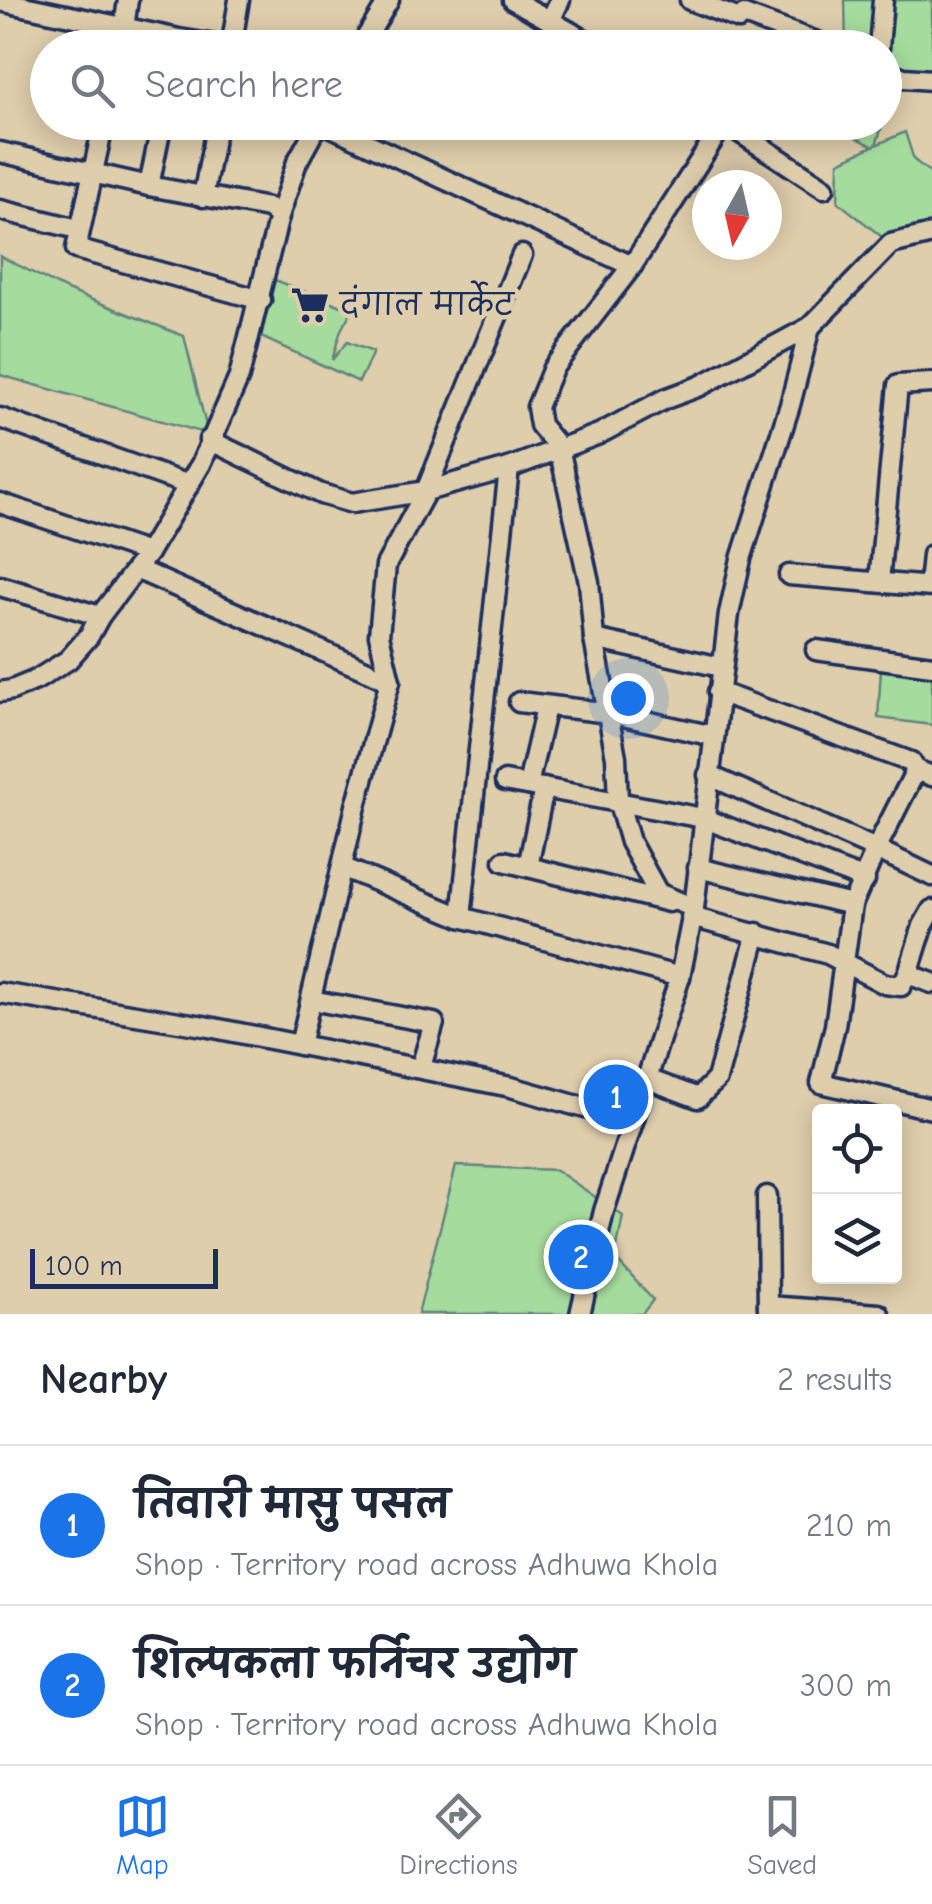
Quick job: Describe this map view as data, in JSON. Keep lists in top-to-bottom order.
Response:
{
  "places": {
    "supermarket": ["दंगाल मार्केट"]
  },
  "scale_bar": "100 m",
  "north": "bottom",
  "page": {
    "search": "Search here",
    "pins": ["1", "2"],
    "scale": "100 m",
    "heading": ["Nearby", "2 results"],
    "list": [
      {
        "mark": "1",
        "name": "तिवारी मासु पसल",
        "note": "Shop · Territory road across Adhuwa Khola",
        "value": "210 m"
      },
      {
        "mark": "2",
        "name": "शिल्पकला फर्निचर उद्योग",
        "note": "Shop · Territory road across Adhuwa Khola",
        "value": "300 m"
      }
    ],
    "nav": ["Map", "Directions", "Saved"]
  }
}
